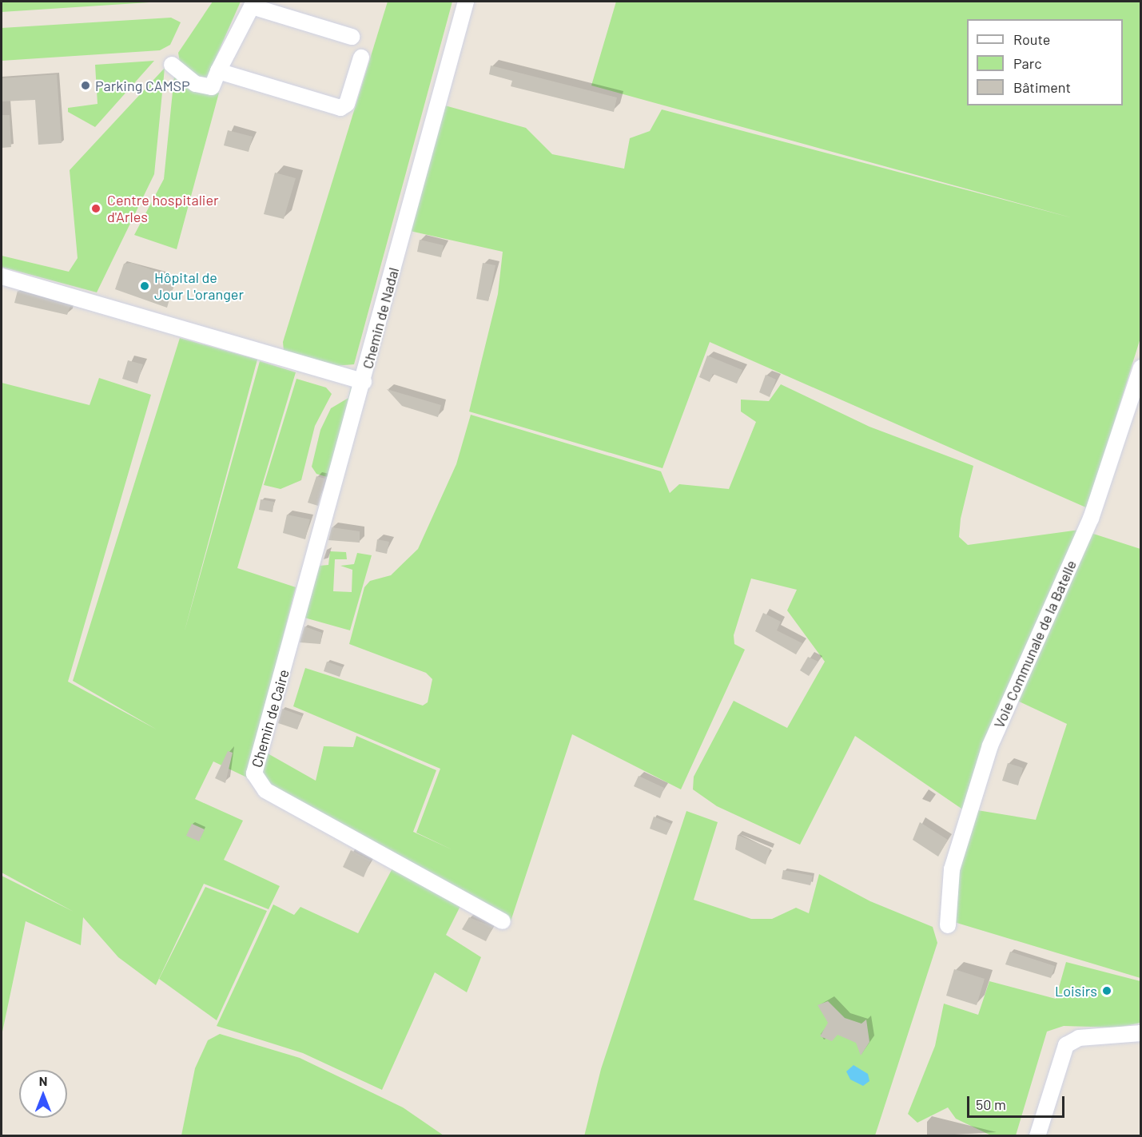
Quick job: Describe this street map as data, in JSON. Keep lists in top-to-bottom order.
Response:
{
  "streets": {
    "street": ["Chemin de Nadal", "Voie Communale de la Batelle", "Chemin de Caire"]
  },
  "crossings": [
    ["Chemin de Nadal", "Chemin de Caire"]
  ],
  "places": [
    "Parking CAMSP",
    "Centre hospitalier d'Arles",
    "Hôpital de Jour L'oranger",
    "Loisirs"
  ],
  "legend": ["Route", "Parc", "Bâtiment"],
  "scale_bar": "50 m",
  "north": "top"
}
